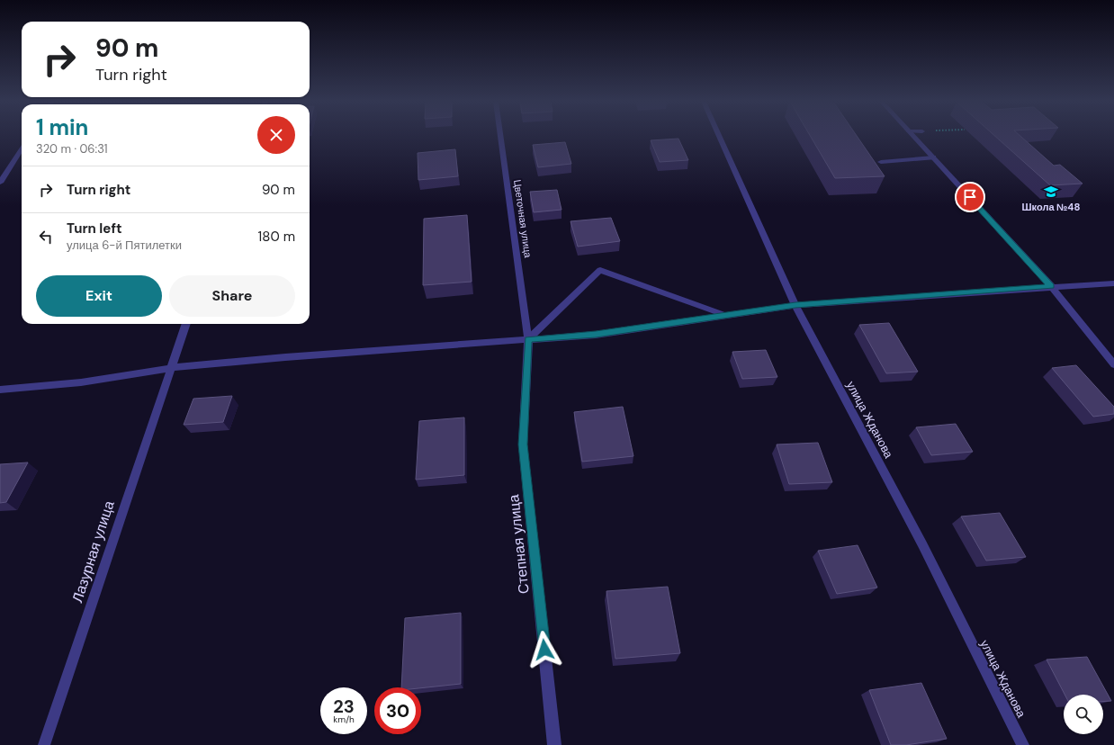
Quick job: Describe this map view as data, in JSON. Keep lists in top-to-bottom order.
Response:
{
  "streets": {
    "street": [
      "Цветочная улица",
      "улица Жданова",
      "Степная улица",
      "Лазурная улица"
    ]
  },
  "crossings": [
    ["Цветочная улица", "Степная улица"]
  ],
  "places": {
    "school or university": ["Школа №48"]
  },
  "page": {
    "turn": ["90 m", "Turn right"],
    "heading": ["1 min", "320 m · 06:31"],
    "list": [
      {
        "name": "Turn right",
        "value": "90 m"
      },
      {
        "name": "Turn left",
        "note": "улица 6-й Пятилетки",
        "value": "180 m"
      }
    ],
    "buttons": ["Exit", "Share"],
    "speed": "23 km/h",
    "limit": "30"
  }
}
